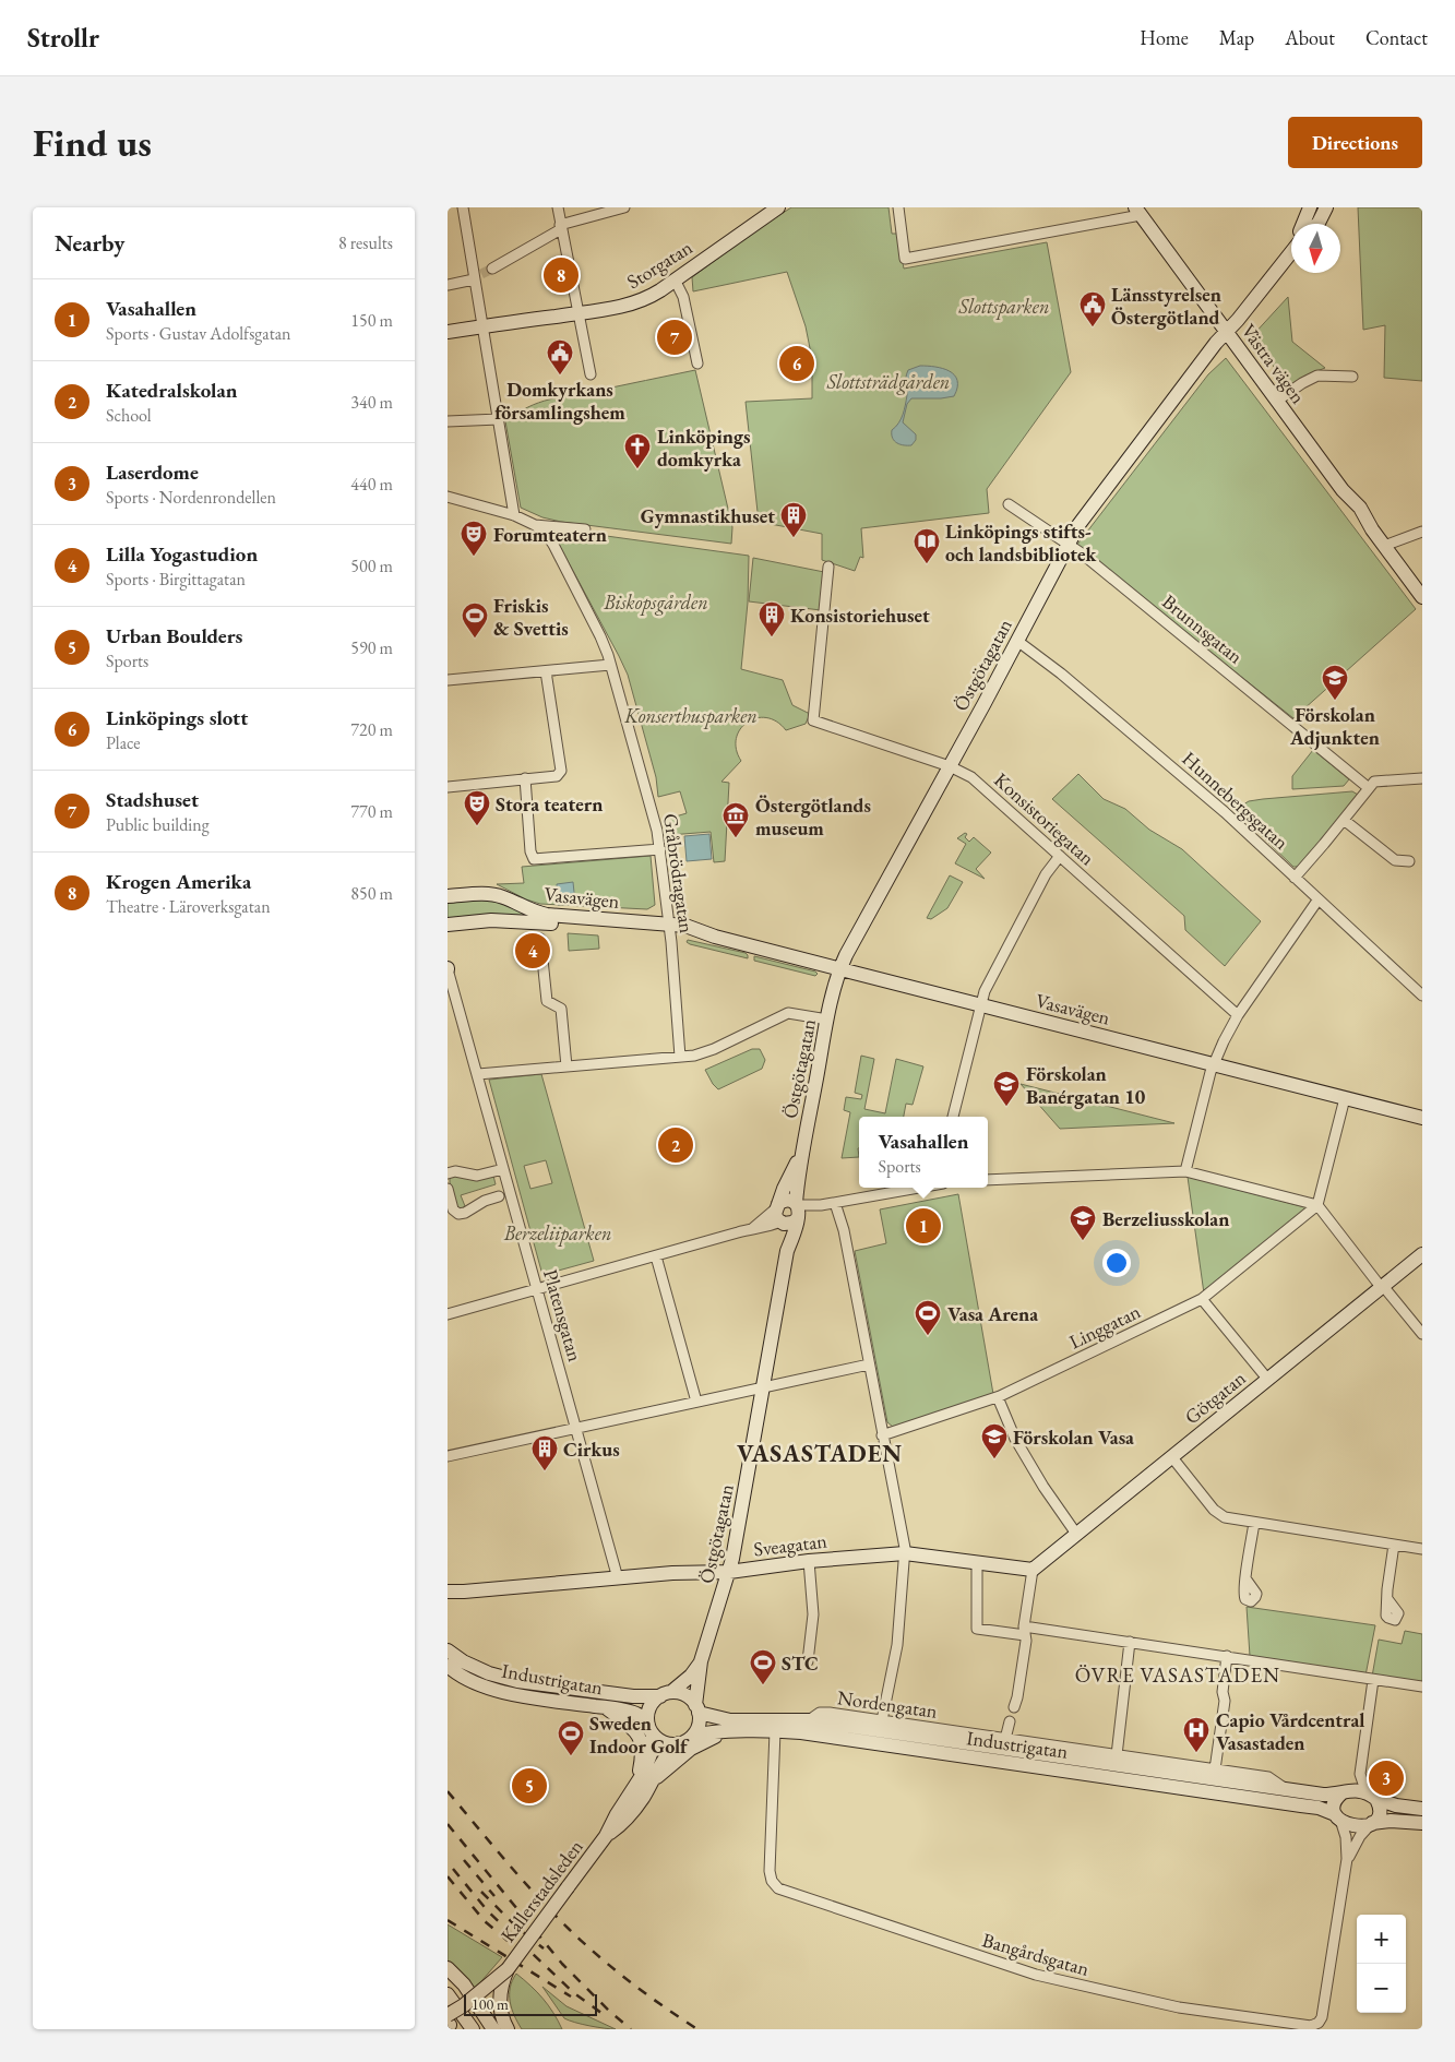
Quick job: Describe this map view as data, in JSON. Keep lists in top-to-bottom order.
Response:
{
  "streets": {
    "main road": [
      "Storgatan",
      "Västra vägen",
      "Östgötagatan",
      "Vasavägen",
      "Götgatan",
      "Sveagatan",
      "Industrigatan",
      "Kallerstadsleden"
    ],
    "street": [
      "Brunnsgatan",
      "Hunnebergsgatan",
      "Konsistoriegatan",
      "Gråbrödragatan",
      "Platensgatan",
      "Linggatan",
      "Nordengatan",
      "Bangårdsgatan"
    ]
  },
  "crossings": [
    ["Västra vägen", "Östgötagatan"],
    ["Brunnsgatan", "Östgötagatan"],
    ["Östgötagatan", "Hunnebergsgatan"],
    ["Östgötagatan", "Konsistoriegatan"],
    ["Östgötagatan", "Vasavägen"],
    ["Östgötagatan", "Sveagatan"],
    ["Östgötagatan", "Industrigatan"],
    ["Östgötagatan", "Kallerstadsleden"],
    ["Gråbrödragatan", "Vasavägen"],
    ["Platensgatan", "Sveagatan"],
    ["Götgatan", "Sveagatan"],
    ["Industrigatan", "Nordengatan"],
    ["Industrigatan", "Kallerstadsleden"],
    ["Industrigatan", "Bangårdsgatan"]
  ],
  "districts": ["VASASTADEN", "ÖVRE VASASTADEN"],
  "parks": [
    "Slottsparken",
    "Slottsträdgården",
    "Biskopsgården",
    "Konserthusparken",
    "Berzeliiparken"
  ],
  "places": {
    "public building": ["Länsstyrelsen Östergötland", "Domkyrkans församlingshem"],
    "church": ["Linköpings domkyrka"],
    "building": ["Gymnastikhuset", "Konsistoriehuset", "Cirkus"],
    "theatre": ["Forumteatern", "Stora teatern"],
    "library": ["Linköpings stifts- och landsbibliotek"],
    "sports": [
      "Friskis & Svettis",
      "Vasa Arena",
      "STC",
      "Sweden Indoor Golf"
    ],
    "school or university": [
      "Förskolan Adjunkten",
      "Förskolan Banérgatan 10",
      "Berzeliusskolan",
      "Förskolan Vasa"
    ],
    "museum": ["Östergötlands museum"],
    "hospital": ["Capio Vårdcentral Vasastaden"]
  },
  "scale_bar": "100 m",
  "north": "bottom",
  "page": {
    "header": "Strollr",
    "nav": [
      "Home",
      "Map",
      "About",
      "Contact"
    ],
    "buttons": "Directions",
    "title": "Find us",
    "heading": ["Nearby", "8 results"],
    "pins": [
      "8",
      "7",
      "6",
      "4",
      "2",
      "1",
      "3",
      "5"
    ],
    "list": [
      {
        "mark": "1",
        "name": "Vasahallen",
        "note": "Sports · Gustav Adolfsgatan",
        "value": "150 m"
      },
      {
        "mark": "2",
        "name": "Katedralskolan",
        "note": "School",
        "value": "340 m"
      },
      {
        "mark": "3",
        "name": "Laserdome",
        "note": "Sports · Nordenrondellen",
        "value": "440 m"
      },
      {
        "mark": "4",
        "name": "Lilla Yogastudion",
        "note": "Sports · Birgittagatan",
        "value": "500 m"
      },
      {
        "mark": "5",
        "name": "Urban Boulders",
        "note": "Sports",
        "value": "590 m"
      },
      {
        "mark": "6",
        "name": "Linköpings slott",
        "note": "Place",
        "value": "720 m"
      },
      {
        "mark": "7",
        "name": "Stadshuset",
        "note": "Public building",
        "value": "770 m"
      },
      {
        "mark": "8",
        "name": "Krogen Amerika",
        "note": "Theatre · Läroverksgatan",
        "value": "850 m"
      }
    ],
    "popup": ["Vasahallen", "Sports"],
    "map_buttons": ["+", "−"],
    "scale": "100 m"
  }
}
